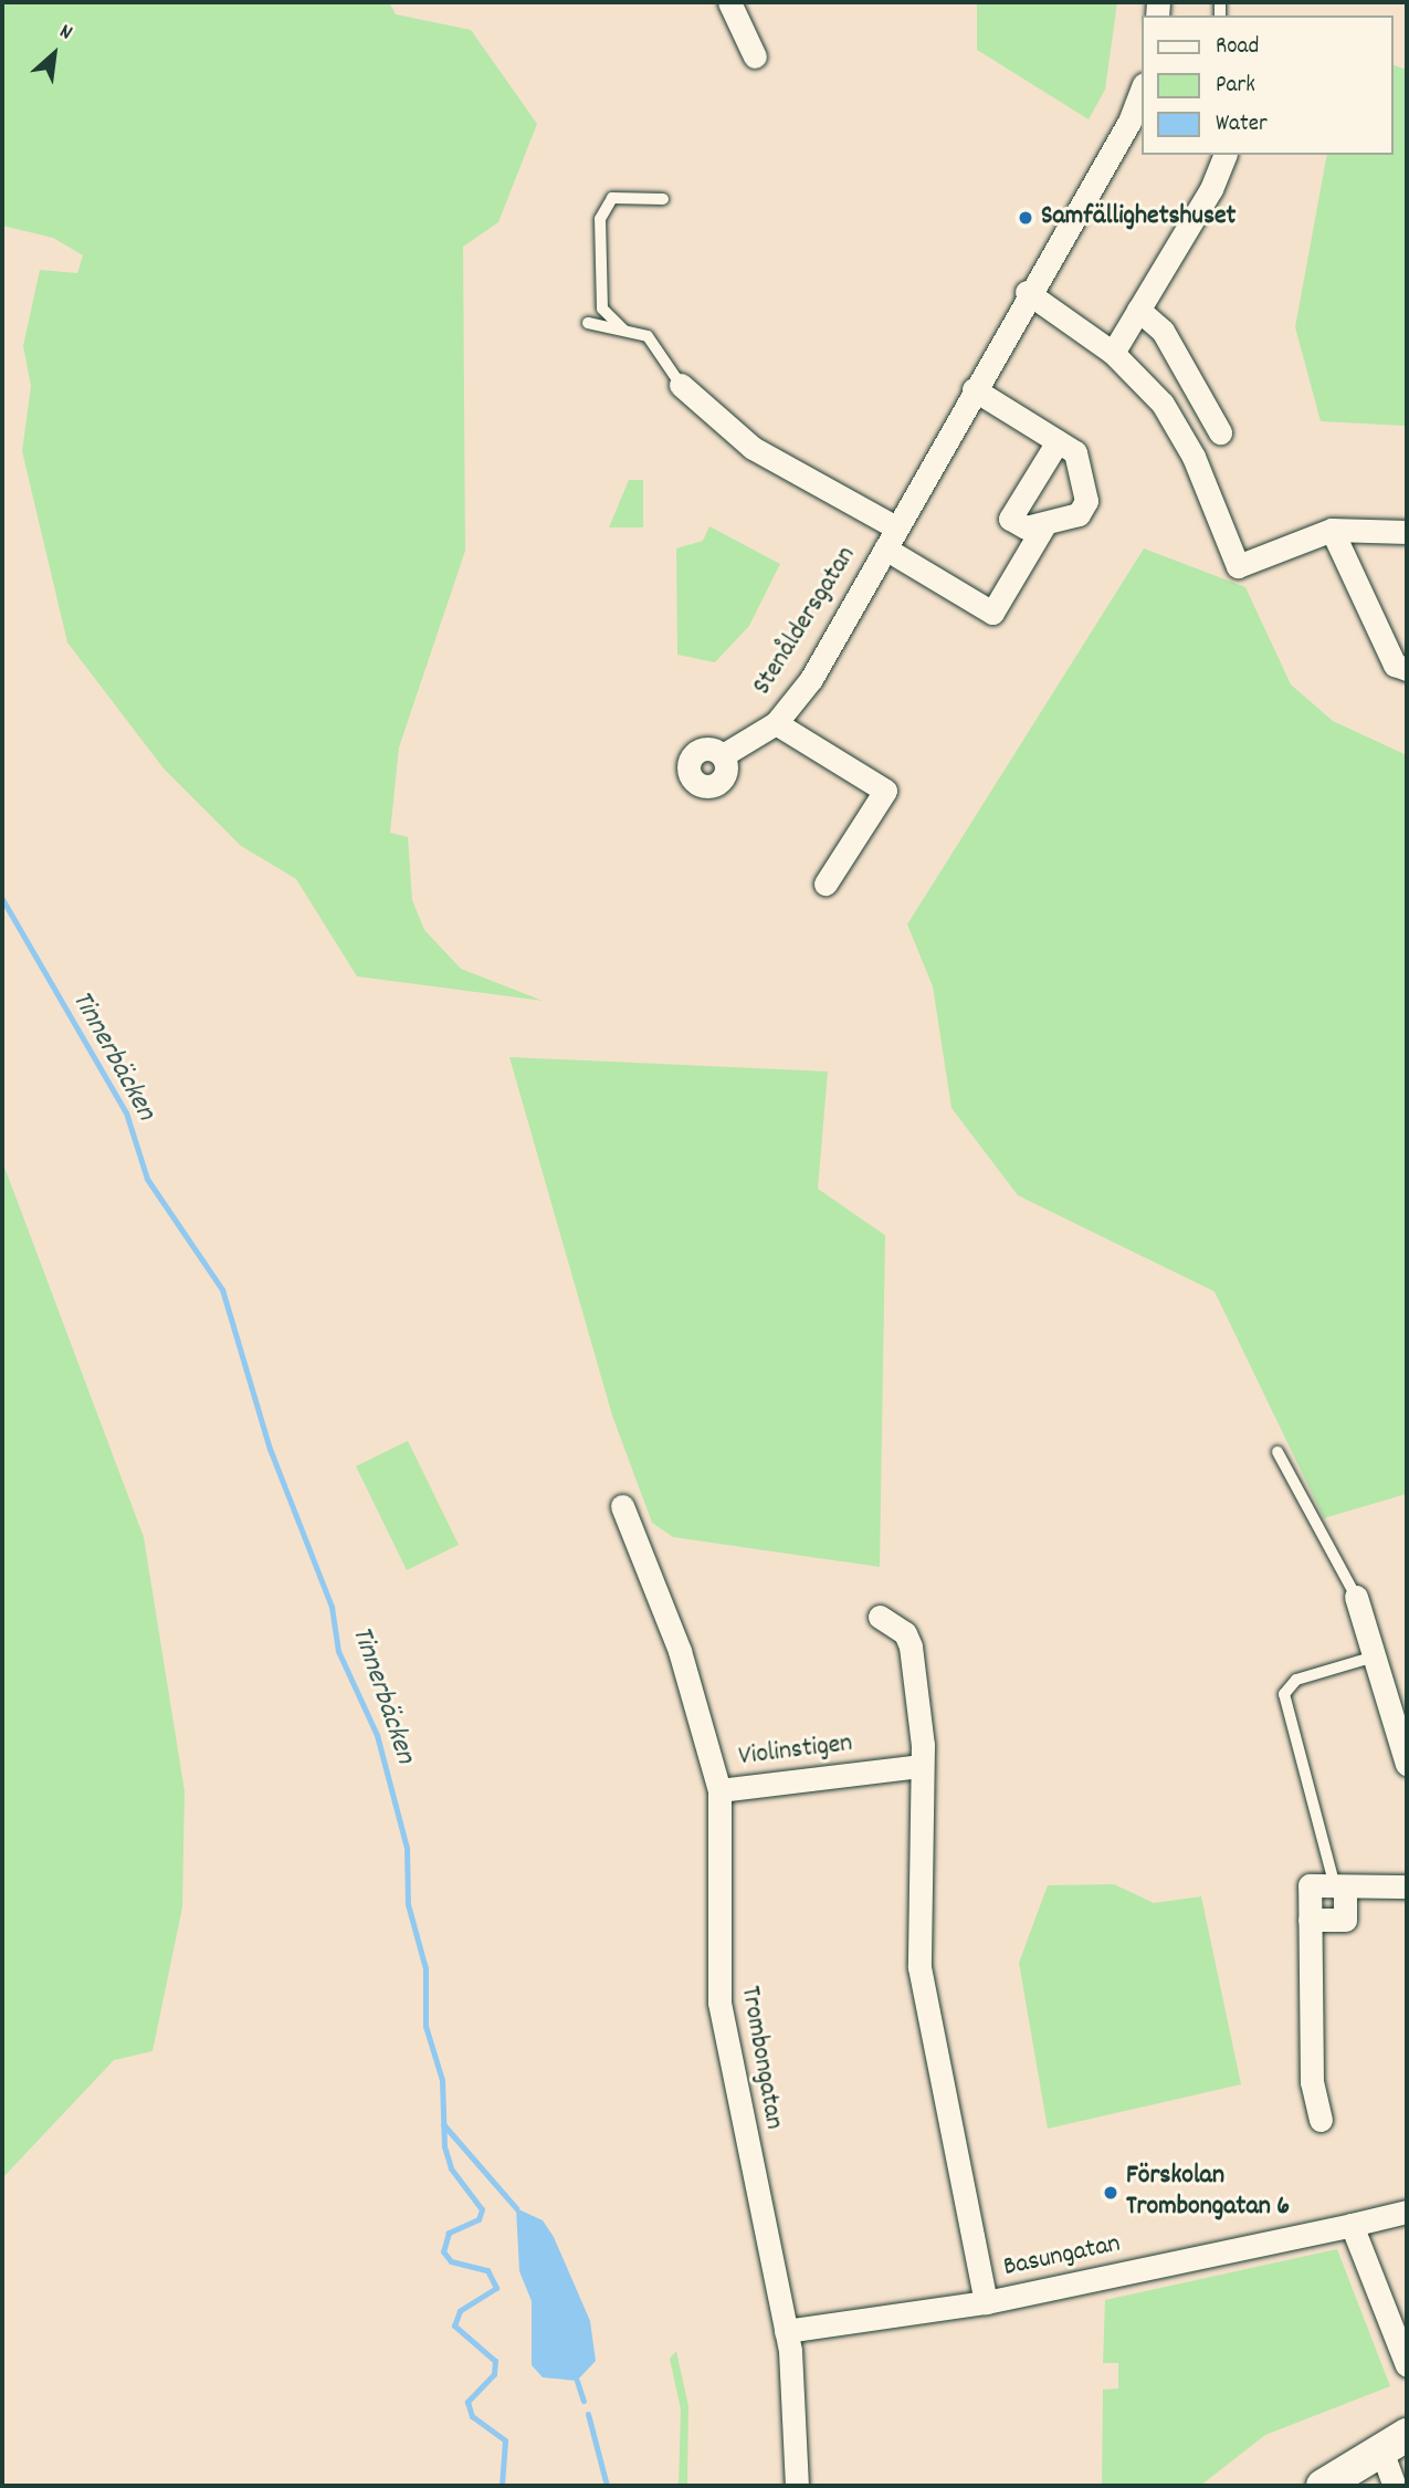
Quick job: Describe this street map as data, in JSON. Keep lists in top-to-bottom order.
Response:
{
  "streets": {
    "street": [
      "Stenåldersgatan",
      "Violinstigen",
      "Trombongatan",
      "Basungatan"
    ]
  },
  "crossings": [
    ["Violinstigen", "Trombongatan"],
    ["Trombongatan", "Basungatan"]
  ],
  "water": ["Tinnerbäcken"],
  "places": ["Samfällighetshuset", "Förskolan Trombongatan 6"],
  "legend": ["Road", "Park", "Water"],
  "north": "top right"
}
